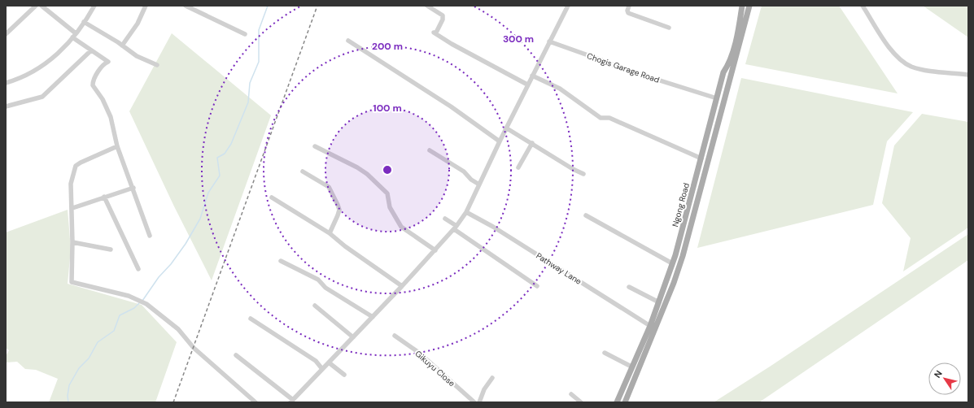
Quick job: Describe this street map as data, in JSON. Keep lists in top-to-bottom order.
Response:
{
  "streets": {
    "main road": ["Ngong Road"],
    "street": ["Chogis Garage Road", "Pathway Lane", "Gikuyu Close"]
  },
  "crossings": [
    ["Chogis Garage Road", "Ngong Road"],
    ["Ngong Road", "Pathway Lane"]
  ],
  "north": "top left",
  "rings": ["300 m", "200 m", "100 m"]
}
